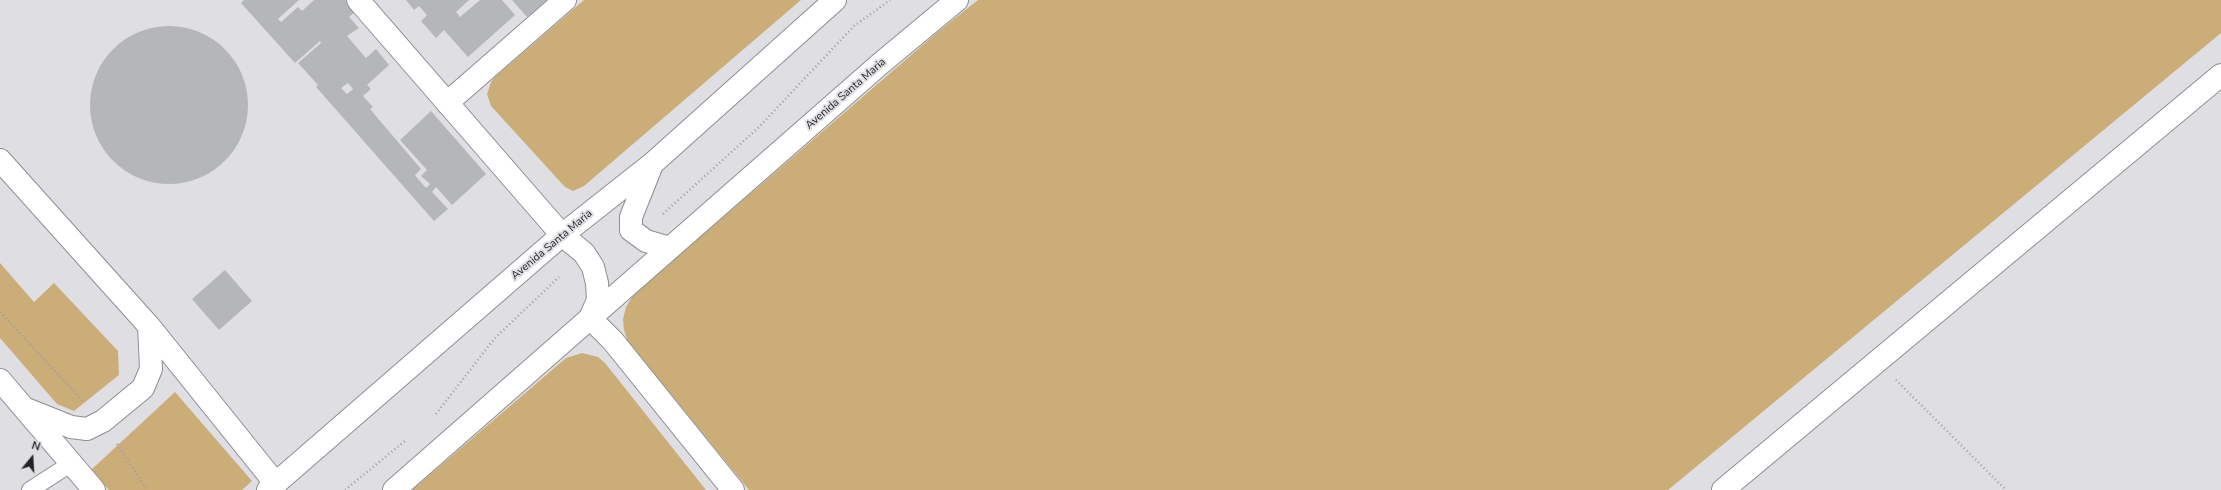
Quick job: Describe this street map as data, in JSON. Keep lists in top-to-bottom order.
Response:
{
  "streets": {
    "street": ["Avenida Santa Maria"]
  },
  "north": "top"
}
